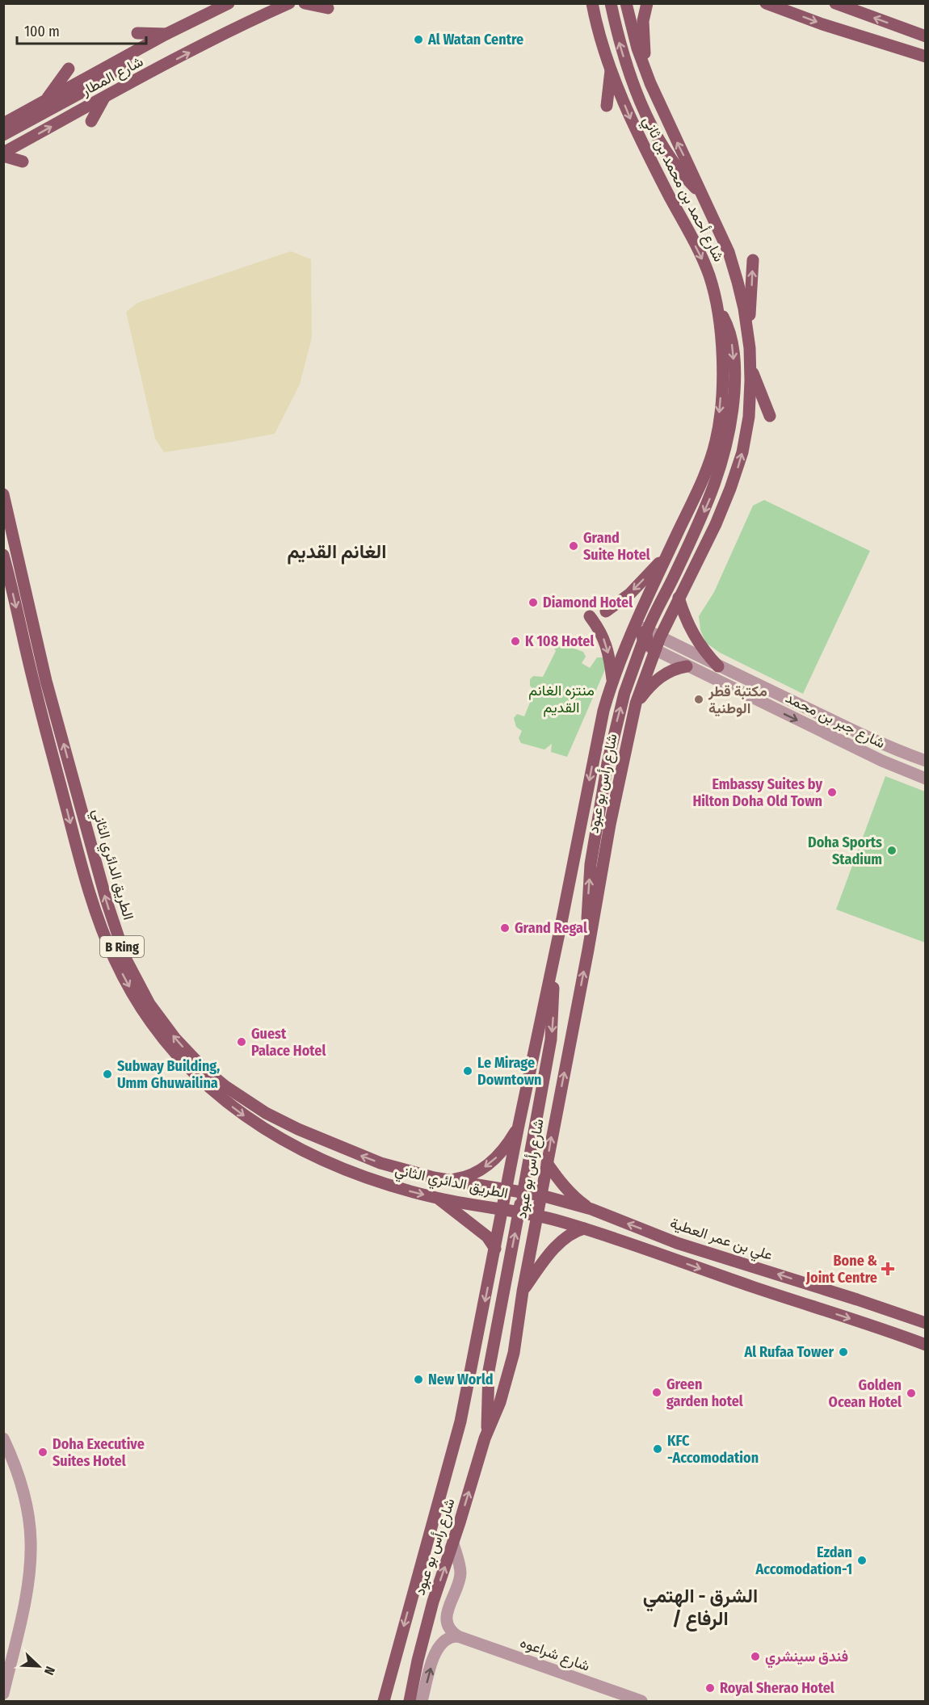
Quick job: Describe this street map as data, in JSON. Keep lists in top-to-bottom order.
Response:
{
  "streets": {
    "main road": [
      "شارع المطار",
      "شارع أحمد بن محمد بن ثاني",
      "شارع رأس بو عبود",
      "الطريق الدائري الثاني",
      "B Ring",
      "علي بن عمر العطية"
    ],
    "street": ["شارع جبر بن محمد", "شارع شراعوه"]
  },
  "crossings": [
    ["شارع أحمد بن محمد بن ثاني", "شارع جبر بن محمد"],
    ["شارع أحمد بن محمد بن ثاني", "شارع رأس بو عبود"],
    ["شارع جبر بن محمد", "شارع رأس بو عبود"],
    ["شارع رأس بو عبود", "الطريق الدائري الثاني"],
    ["شارع رأس بو عبود", "علي بن عمر العطية"],
    ["الطريق الدائري الثاني", "علي بن عمر العطية"]
  ],
  "districts": ["الغانم القديم", "الشرق - الهتمي / الرفاع"],
  "parks": ["منتزه الغانم القديم"],
  "places": {
    "other": [
      "Al Watan Centre",
      "Grand Suite Hotel",
      "Diamond Hotel",
      "K 108 Hotel",
      "مكتبة قطر الوطنية",
      "Embassy Suites by Hilton Doha Old Town",
      "Doha Sports Stadium",
      "Grand Regal",
      "Guest Palace Hotel",
      "Le Mirage Downtown",
      "Subway Building, Umm Ghuwailina",
      "Al Rufaa Tower",
      "New World",
      "Green garden hotel",
      "Golden Ocean Hotel",
      "KFC -Accomodation",
      "Doha Executive Suites Hotel",
      "Ezdan Accomodation-1",
      "فندق سينشري",
      "Royal Sherao Hotel"
    ],
    "health": ["Bone & Joint Centre"]
  },
  "scale_bar": "100 m",
  "north": "bottom right"
}
